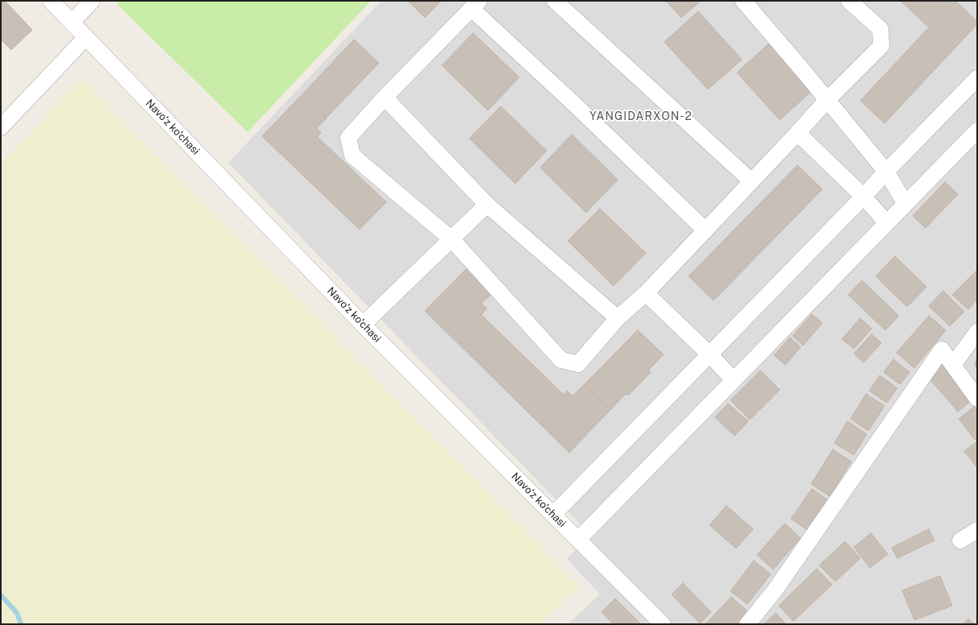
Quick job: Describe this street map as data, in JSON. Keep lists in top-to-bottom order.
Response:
{
  "streets": {
    "street": ["Navo'z ko'chasi"]
  },
  "districts": ["YANGIDARXON-2"]
}
